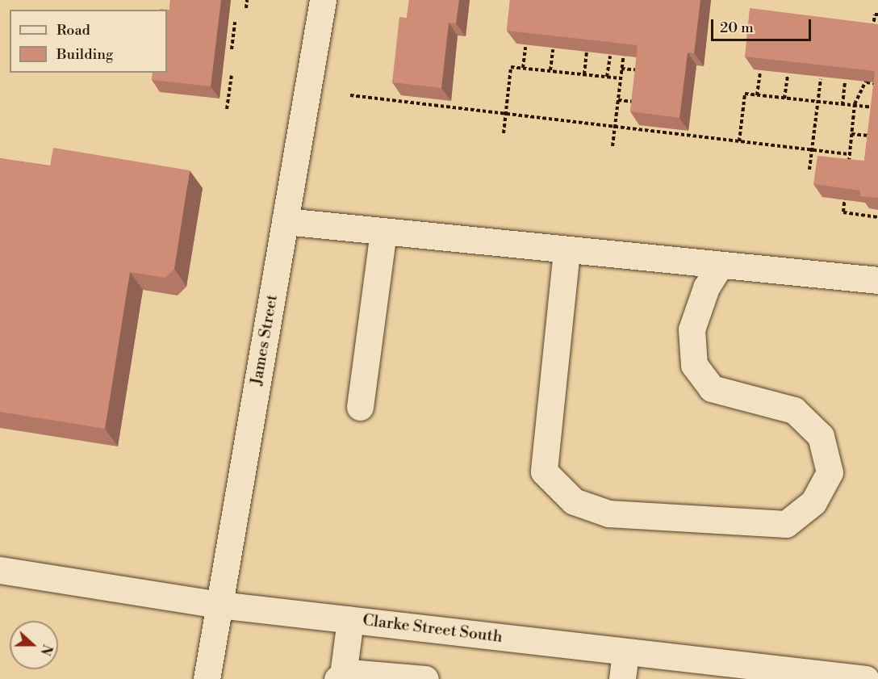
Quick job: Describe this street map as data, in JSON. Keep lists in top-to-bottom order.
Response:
{
  "streets": {
    "street": ["James Street", "Clarke Street South"]
  },
  "crossings": [
    ["James Street", "Clarke Street South"]
  ],
  "legend": ["Road", "Building"],
  "scale_bar": "20 m",
  "north": "right"
}
